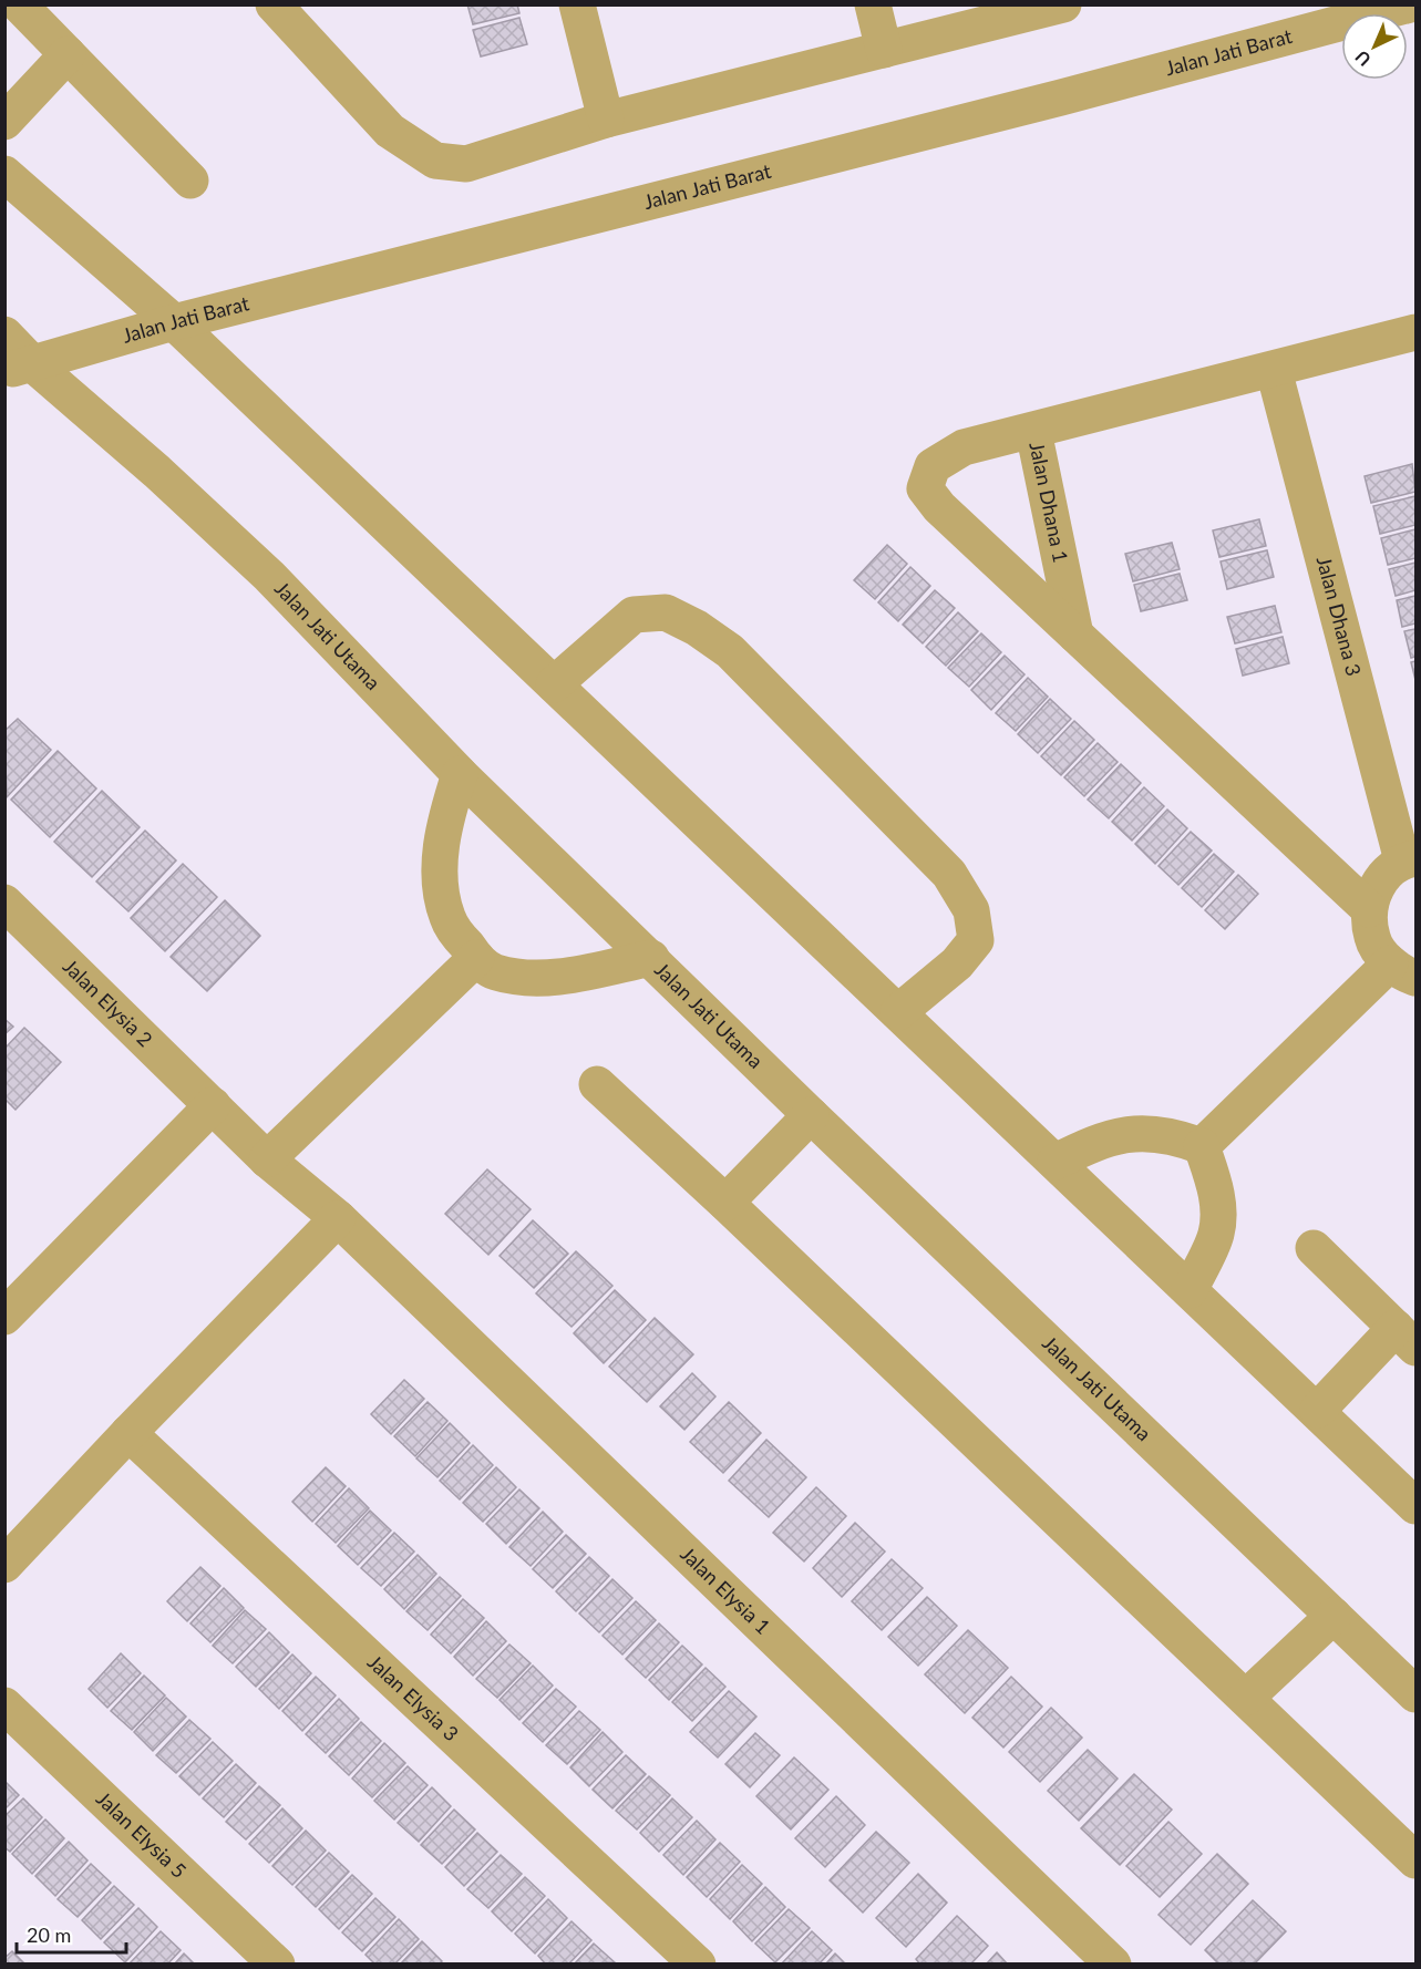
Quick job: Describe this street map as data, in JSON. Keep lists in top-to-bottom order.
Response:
{
  "streets": {
    "street": [
      "Jalan Jati Barat",
      "Jalan Dhana 1",
      "Jalan Dhana 3",
      "Jalan Jati Utama",
      "Jalan Elysia 2",
      "Jalan Elysia 1",
      "Jalan Elysia 3",
      "Jalan Elysia 5"
    ]
  },
  "crossings": [
    ["Jalan Jati Barat", "Jalan Jati Utama"],
    ["Jalan Elysia 2", "Jalan Elysia 1"]
  ],
  "scale_bar": "20 m",
  "north": "bottom left"
}
